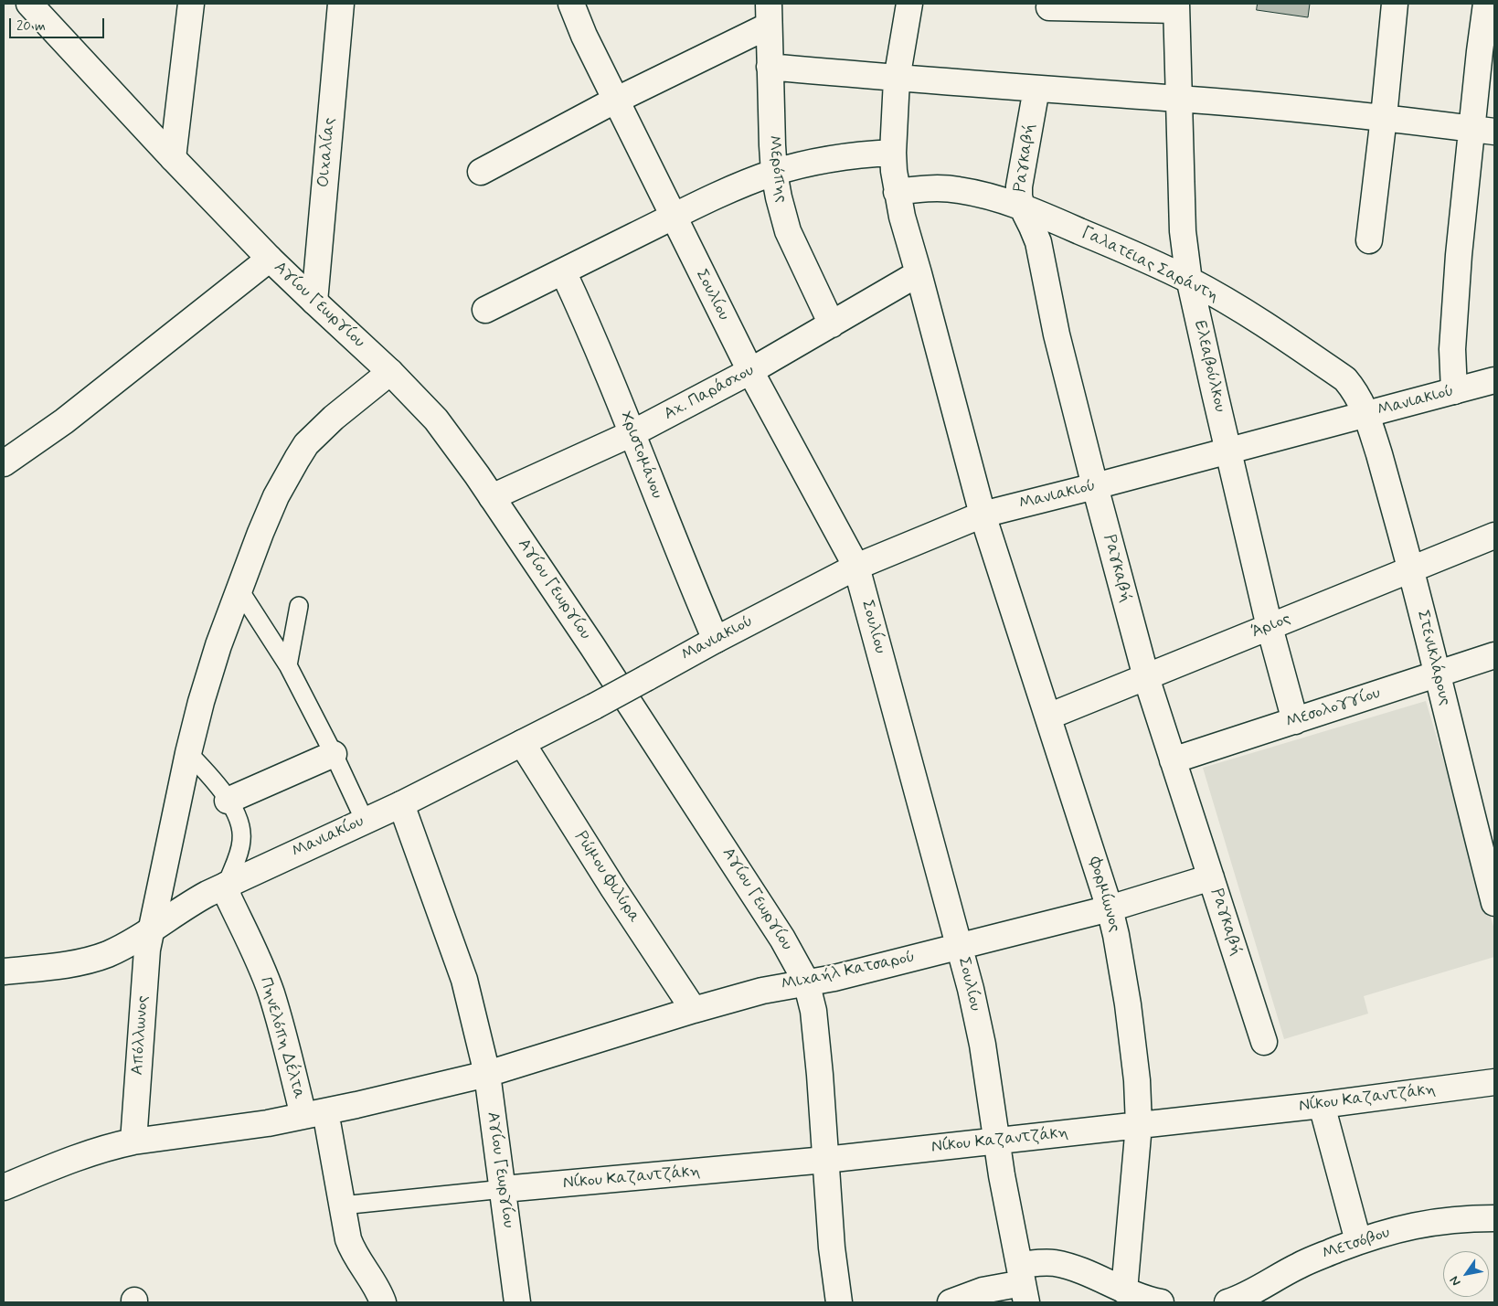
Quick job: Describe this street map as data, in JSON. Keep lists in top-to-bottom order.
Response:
{
  "streets": {
    "street": [
      "Οιχαλίας",
      "Ραγκαβή",
      "Μερόπης",
      "Γαλατειας Σαράντη",
      "Σουλίου",
      "Αγίου Γεωργίου",
      "Ελεαβούλκου",
      "Αχ. Παράσχου",
      "Μανιακιού",
      "Χριστομάνου",
      "Άριος",
      "Στενικλάρους",
      "Μεσολογγίου",
      "Μανιακίου",
      "Ρώμου Φιλύρα",
      "Φορμίωνος",
      "Μιχαήλ Κατσαρού",
      "Απόλλωνος",
      "Πηνελόπη Δέλτα",
      "Νίκου Καζαντζάκη",
      "Μετσόβου"
    ]
  },
  "crossings": [
    ["Οιχαλίας", "Αγίου Γεωργίου"],
    ["Ραγκαβή", "Γαλατειας Σαράντη"],
    ["Ραγκαβή", "Μανιακιού"],
    ["Ραγκαβή", "Άριος"],
    ["Ραγκαβή", "Μεσολογγίου"],
    ["Ραγκαβή", "Μιχαήλ Κατσαρού"],
    ["Μερόπης", "Αχ. Παράσχου"],
    ["Γαλατειας Σαράντη", "Ελεαβούλκου"],
    ["Γαλατειας Σαράντη", "Μανιακιού"],
    ["Γαλατειας Σαράντη", "Στενικλάρους"],
    ["Γαλατειας Σαράντη", "Φορμίωνος"],
    ["Σουλίου", "Αχ. Παράσχου"],
    ["Σουλίου", "Μανιακιού"],
    ["Σουλίου", "Μιχαήλ Κατσαρού"],
    ["Σουλίου", "Νίκου Καζαντζάκη"],
    ["Αγίου Γεωργίου", "Αχ. Παράσχου"],
    ["Αγίου Γεωργίου", "Μανιακίου"],
    ["Αγίου Γεωργίου", "Μιχαήλ Κατσαρού"],
    ["Αγίου Γεωργίου", "Απόλλωνος"],
    ["Αγίου Γεωργίου", "Νίκου Καζαντζάκη"],
    ["Ελεαβούλκου", "Μανιακιού"],
    ["Ελεαβούλκου", "Άριος"],
    ["Ελεαβούλκου", "Μεσολογγίου"],
    ["Αχ. Παράσχου", "Χριστομάνου"],
    ["Αχ. Παράσχου", "Φορμίωνος"],
    ["Μανιακιού", "Χριστομάνου"],
    ["Μανιακιού", "Στενικλάρους"],
    ["Μανιακιού", "Μανιακίου"],
    ["Μανιακιού", "Φορμίωνος"],
    ["Άριος", "Στενικλάρους"],
    ["Άριος", "Φορμίωνος"],
    ["Στενικλάρους", "Μεσολογγίου"],
    ["Μανιακίου", "Ρώμου Φιλύρα"],
    ["Μανιακίου", "Απόλλωνος"],
    ["Μανιακίου", "Πηνελόπη Δέλτα"],
    ["Ρώμου Φιλύρα", "Μιχαήλ Κατσαρού"],
    ["Φορμίωνος", "Μιχαήλ Κατσαρού"],
    ["Φορμίωνος", "Νίκου Καζαντζάκη"],
    ["Μιχαήλ Κατσαρού", "Απόλλωνος"],
    ["Μιχαήλ Κατσαρού", "Πηνελόπη Δέλτα"]
  ],
  "scale_bar": "20 m",
  "north": "bottom left"
}
